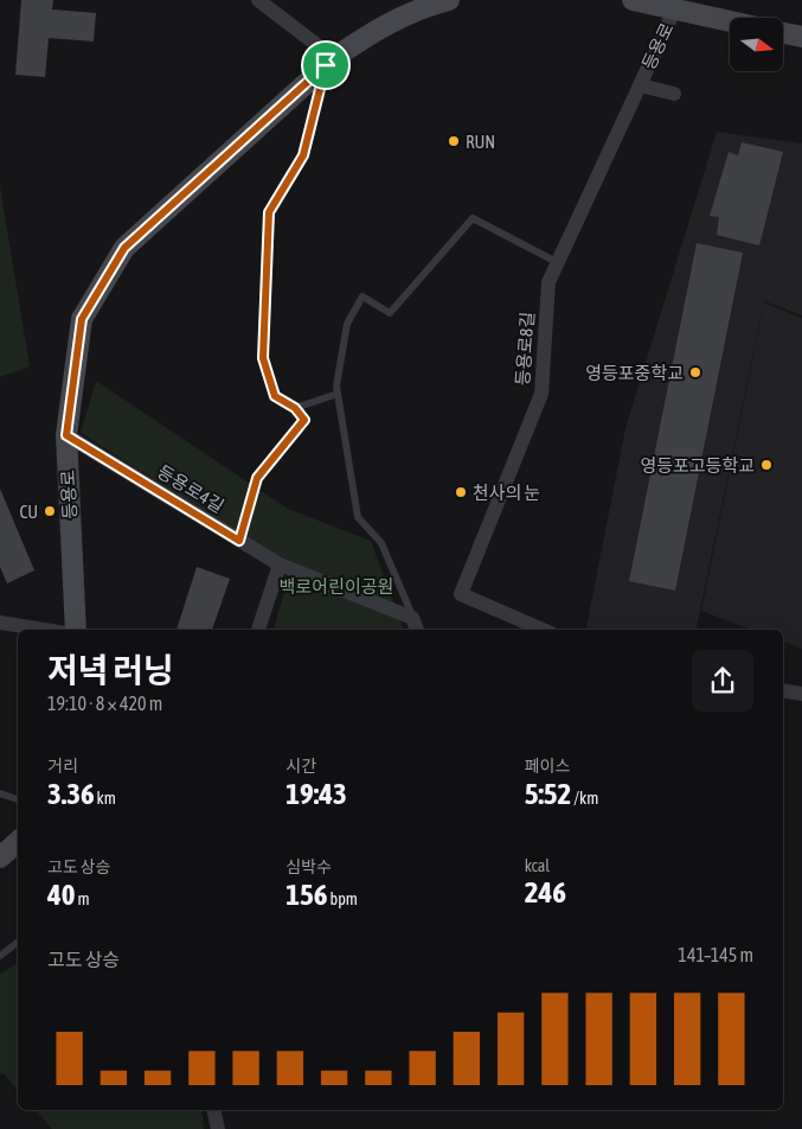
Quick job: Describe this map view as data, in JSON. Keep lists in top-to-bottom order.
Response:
{
  "streets": {
    "street": ["등용로", "등용로8길", "등용로4길"]
  },
  "crossings": [
    ["등용로", "등용로8길"],
    ["등용로", "등용로4길"]
  ],
  "parks": ["백로어린이공원"],
  "places": [
    "RUN",
    "영등포중학교",
    "영등포고등학교",
    "천사의 눈",
    "CU"
  ],
  "north": "right",
  "page": {
    "heading": ["저녁 러닝", "19:10 · 8 × 420 m"],
    "stats": [
      ["거리", "3.36 km"],
      ["시간", "19:43"],
      ["페이스", "5:52 /km"],
      ["고도 상승", "40 m"],
      ["심박수", "156 bpm"],
      ["kcal", "246"]
    ],
    "chart": ["고도 상승", "141–145 m"]
  }
}
